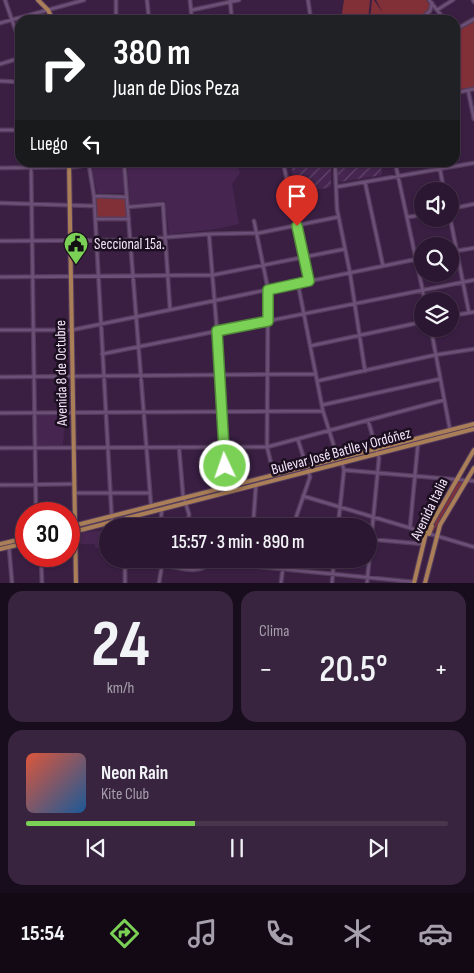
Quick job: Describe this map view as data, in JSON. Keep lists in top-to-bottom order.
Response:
{
  "streets": {
    "main road": ["Avenida 8 de Octubre", "Bulevar José Batlle y Ordóñez", "Avenida Italia"]
  },
  "places": {
    "public building": ["Seccional 15a."]
  },
  "page": {
    "turn": ["380 m", "Juan de Dios Peza"],
    "then": "Luego",
    "limit": "30",
    "trip": "15:57 · 3 min · 890 m",
    "tile": [
      ["24", "km/h"],
      "Clima"
    ],
    "heat": ["−", "20.5°", "+"],
    "song": ["Neon Rain", "Kite Club"],
    "tabs": "15:54"
  }
}
